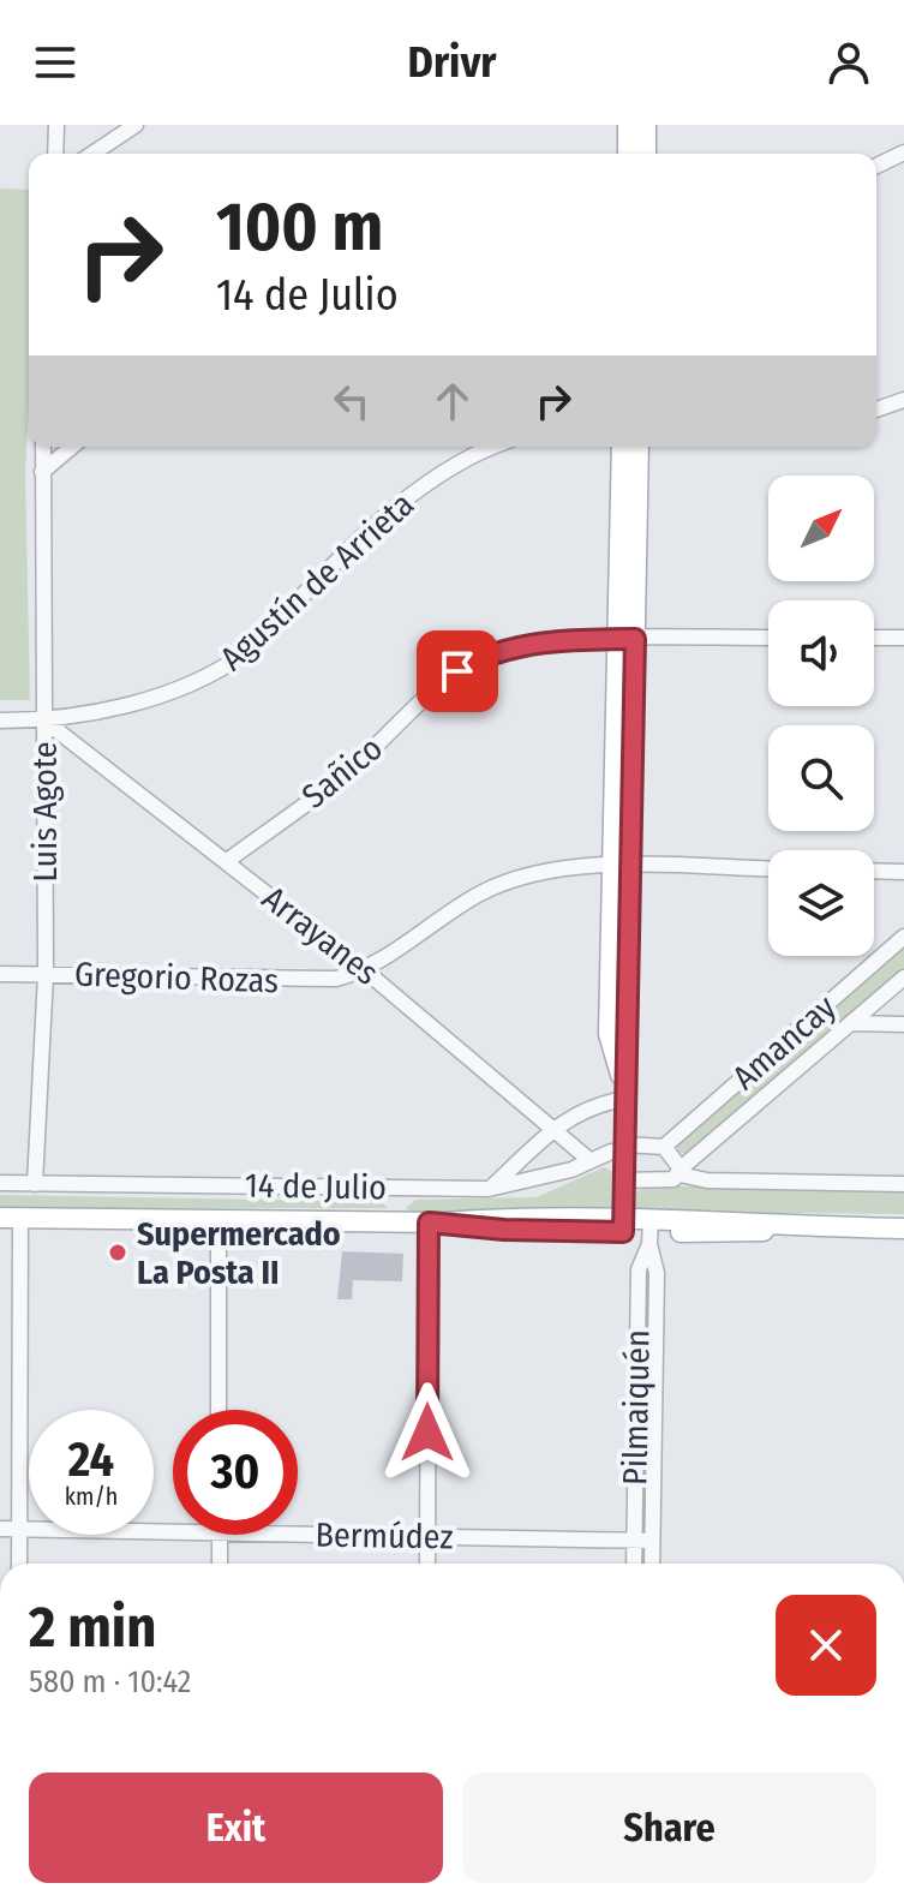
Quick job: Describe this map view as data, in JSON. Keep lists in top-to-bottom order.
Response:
{
  "streets": {
    "main road": ["14 de Julio"],
    "street": [
      "Agustín de Arrieta",
      "Sañico",
      "Luis Agote",
      "Arrayanes",
      "Gregorio Rozas",
      "Amancay",
      "Pilmaiquén",
      "Bermúdez"
    ]
  },
  "crossings": [
    ["Agustín de Arrieta", "Luis Agote"],
    ["Agustín de Arrieta", "Arrayanes"],
    ["Sañico", "Arrayanes"],
    ["Luis Agote", "Arrayanes"],
    ["Luis Agote", "Gregorio Rozas"],
    ["Luis Agote", "14 de Julio"],
    ["Arrayanes", "Gregorio Rozas"],
    ["Arrayanes", "14 de Julio"],
    ["Amancay", "14 de Julio"],
    ["14 de Julio", "Pilmaiquén"],
    ["Pilmaiquén", "Bermúdez"]
  ],
  "places": ["Supermercado La Posta II"],
  "north": "top right",
  "page": {
    "header": "Drivr",
    "turn": ["100 m", "14 de Julio"],
    "speed": "24 km/h",
    "limit": "30",
    "heading": ["2 min", "580 m · 10:42"],
    "buttons": ["Exit", "Share"]
  }
}
